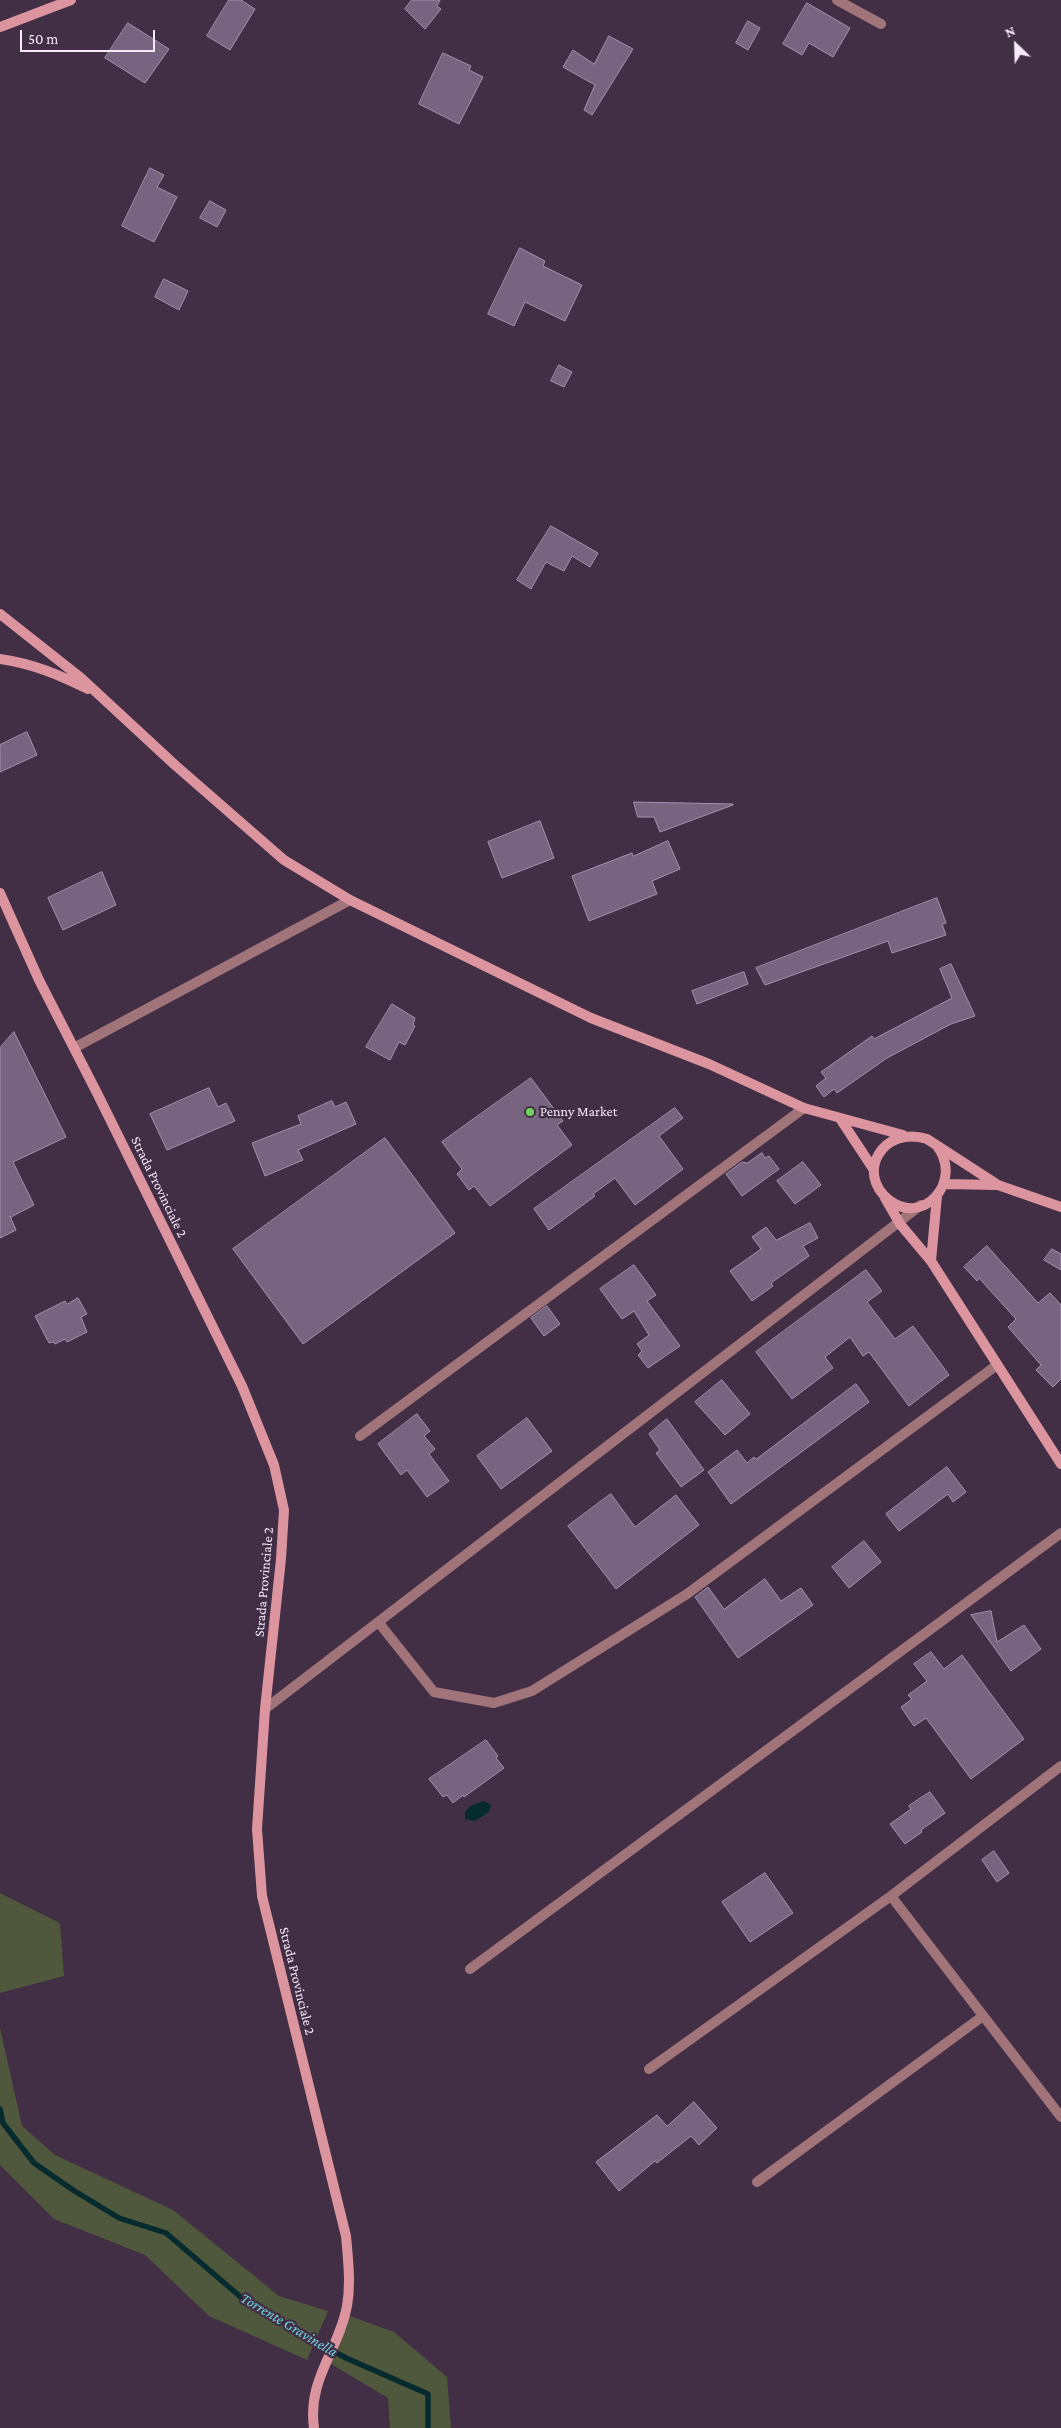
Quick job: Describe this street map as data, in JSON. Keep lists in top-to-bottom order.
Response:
{
  "streets": {
    "street": ["Strada Provinciale 2"]
  },
  "water": ["Torrente Gravinella"],
  "places": ["Penny Market"],
  "scale_bar": "50 m",
  "north": "top left"
}
